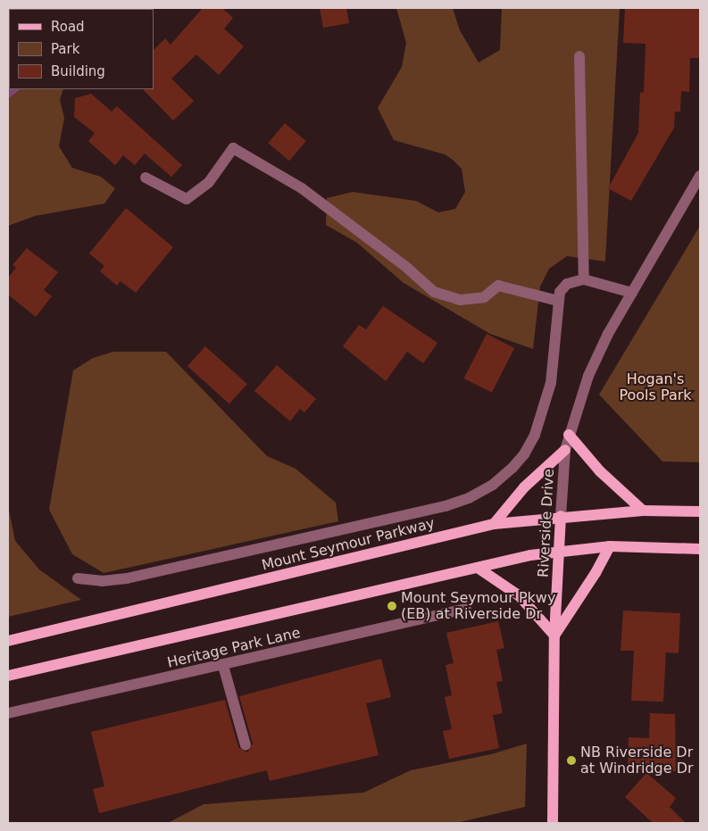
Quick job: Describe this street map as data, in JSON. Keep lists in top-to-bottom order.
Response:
{
  "streets": {
    "main road": ["Riverside Drive", "Mount Seymour Parkway"],
    "street": ["Heritage Park Lane"]
  },
  "crossings": [
    ["Riverside Drive", "Mount Seymour Parkway"]
  ],
  "parks": ["Hogan's Pools Park"],
  "places": ["Mount Seymour Pkwy (EB) at Riverside Dr", "NB Riverside Dr at Windridge Dr"],
  "legend": ["Road", "Park", "Building"]
}
